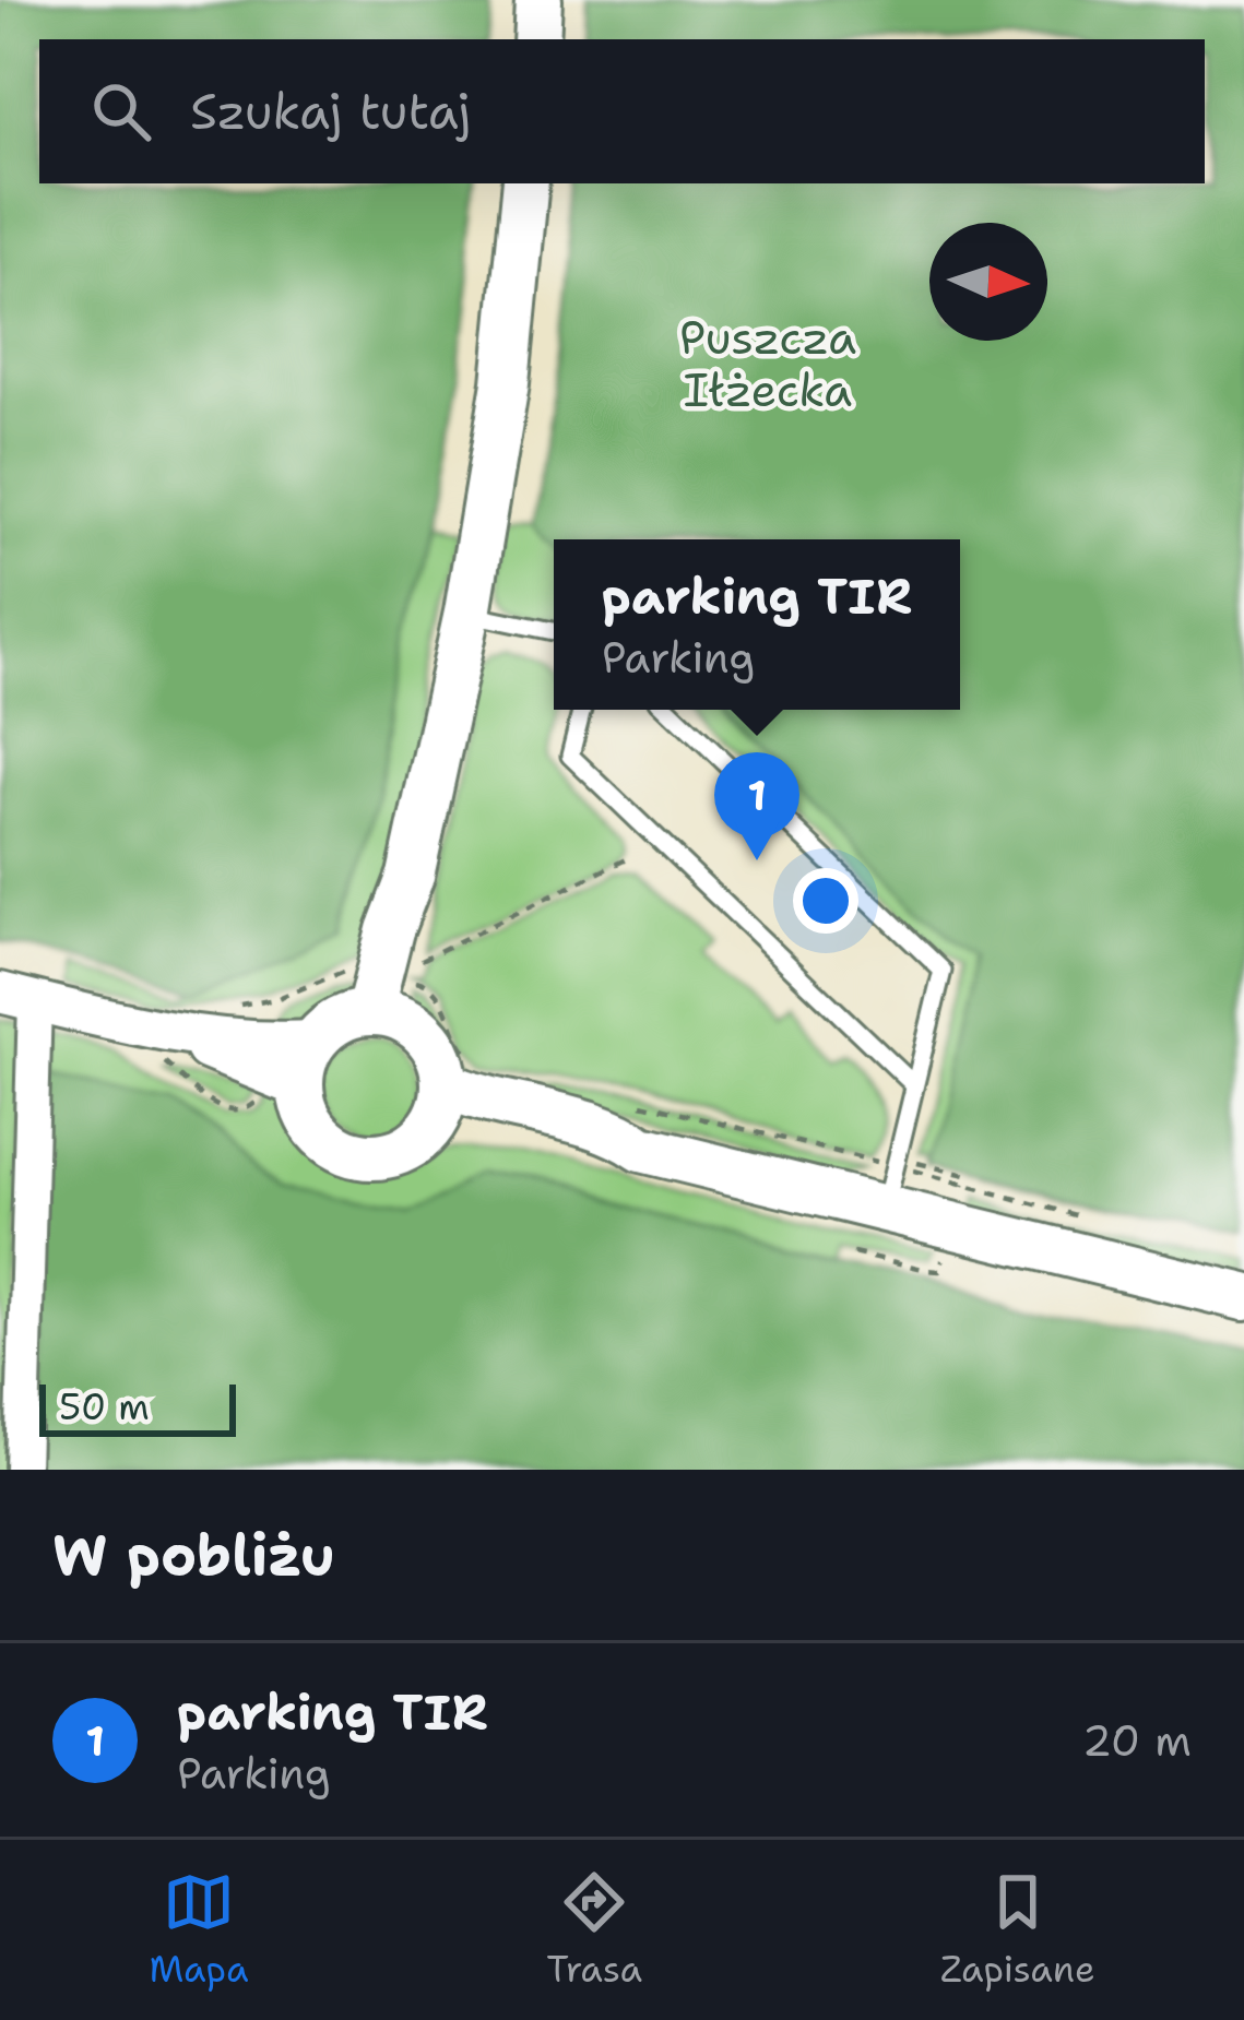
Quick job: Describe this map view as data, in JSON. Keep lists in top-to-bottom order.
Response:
{
  "parks": ["Puszcza Iłżecka"],
  "scale_bar": "50 m",
  "north": "right",
  "page": {
    "search": "Szukaj tutaj",
    "popup": ["parking TIR", "Parking"],
    "pins": "1",
    "scale": "50 m",
    "heading": "W pobliżu",
    "list": [
      {
        "mark": "1",
        "name": "parking TIR",
        "note": "Parking",
        "value": "20 m"
      }
    ],
    "nav": ["Mapa", "Trasa", "Zapisane"]
  }
}
